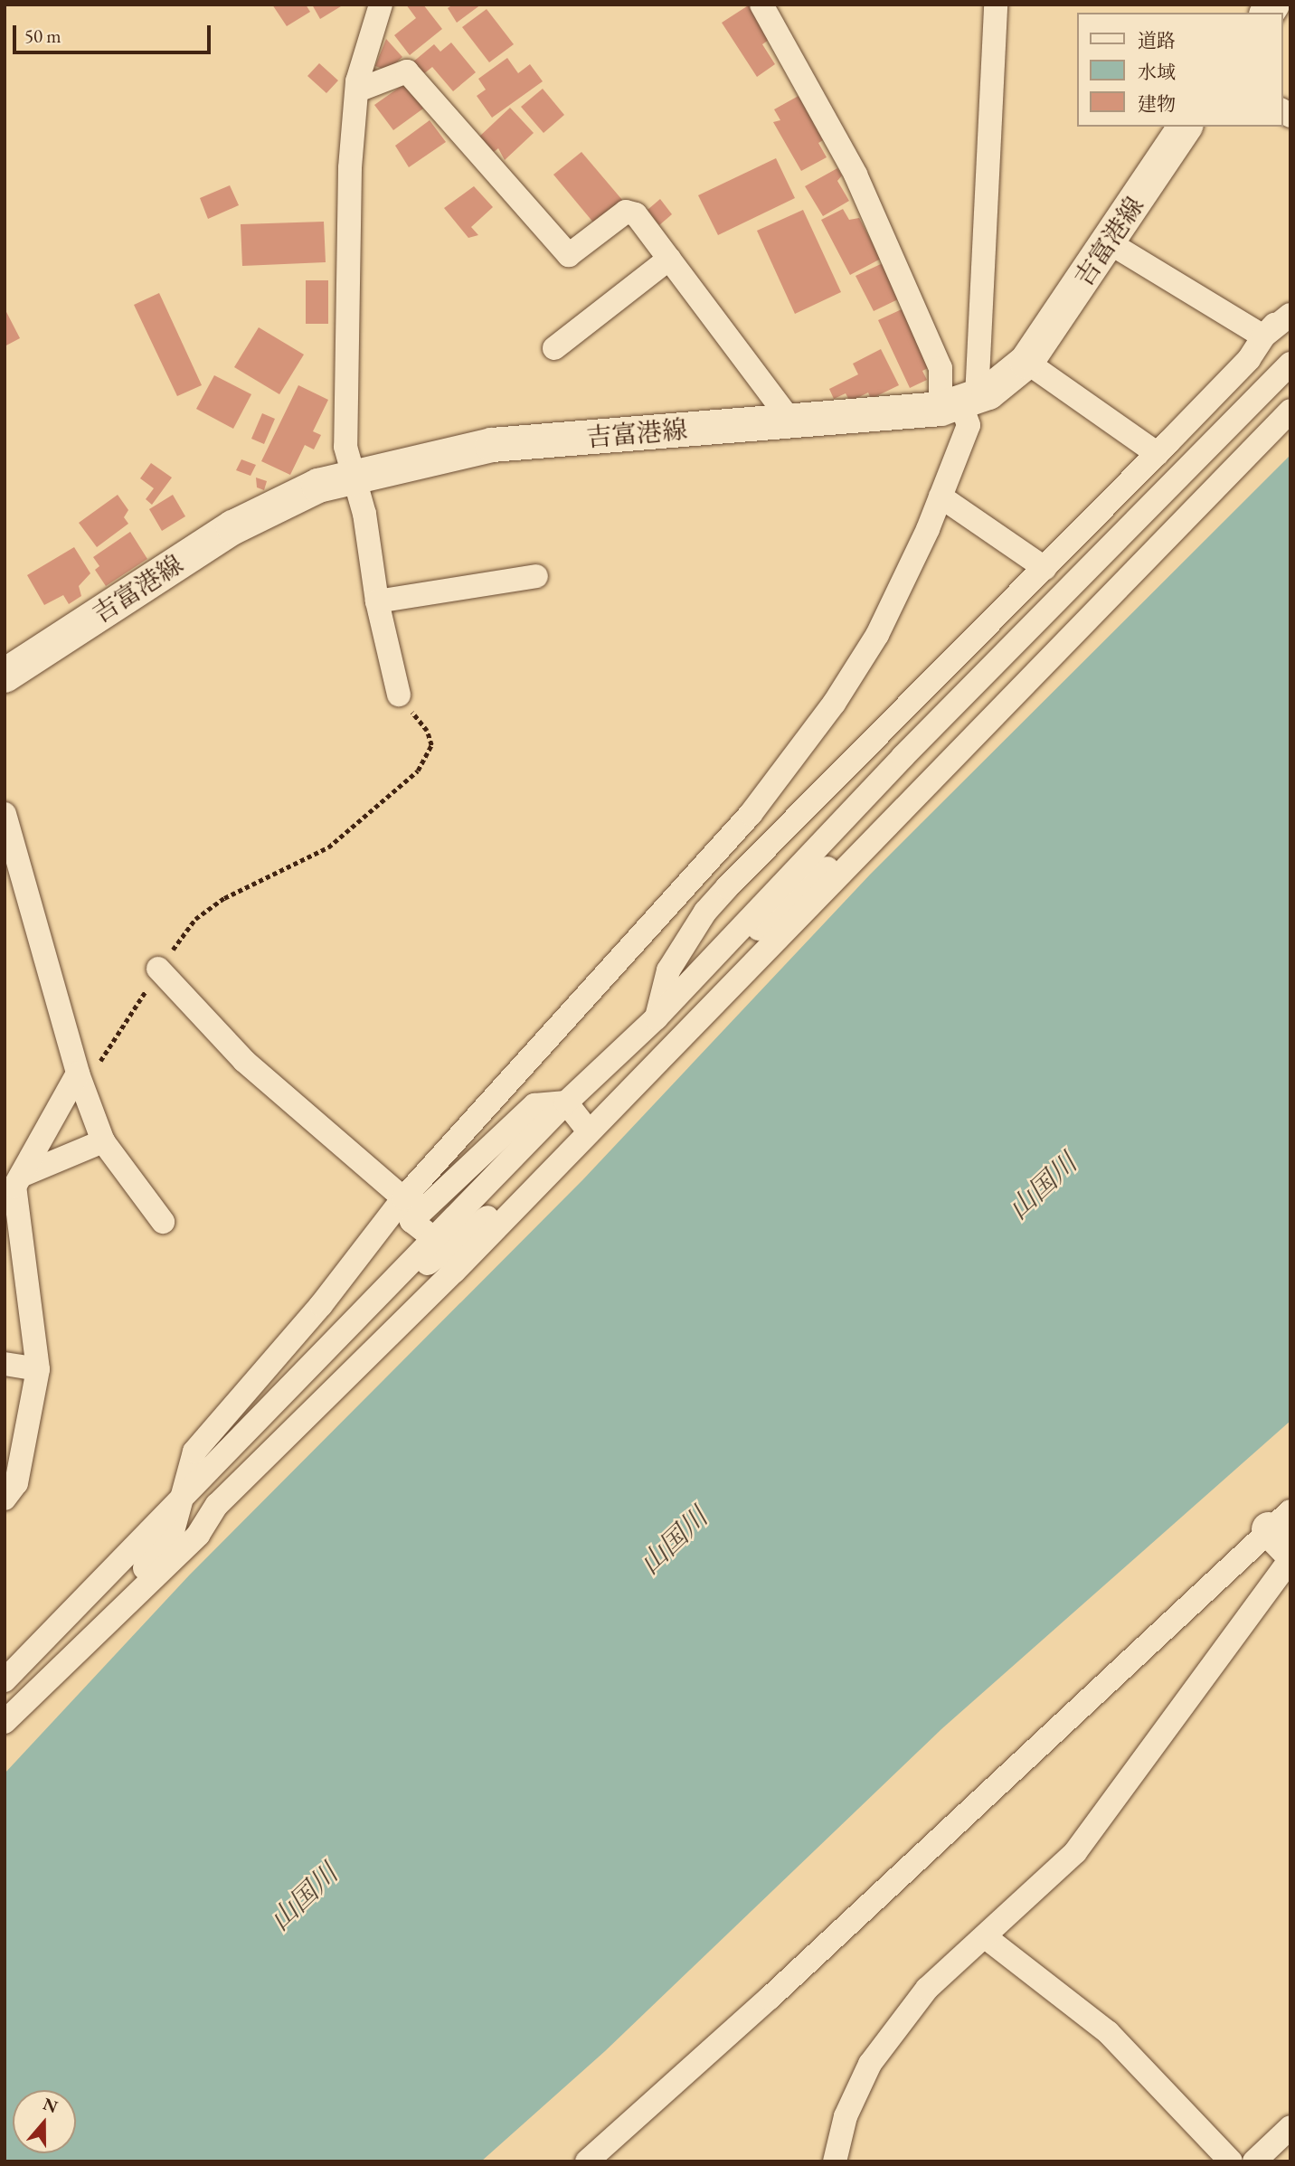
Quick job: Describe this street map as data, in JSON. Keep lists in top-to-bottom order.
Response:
{
  "streets": {
    "main road": ["吉富港線"]
  },
  "water": ["山国川"],
  "legend": ["道路", "水域", "建物"],
  "scale_bar": "50 m",
  "north": "top"
}
